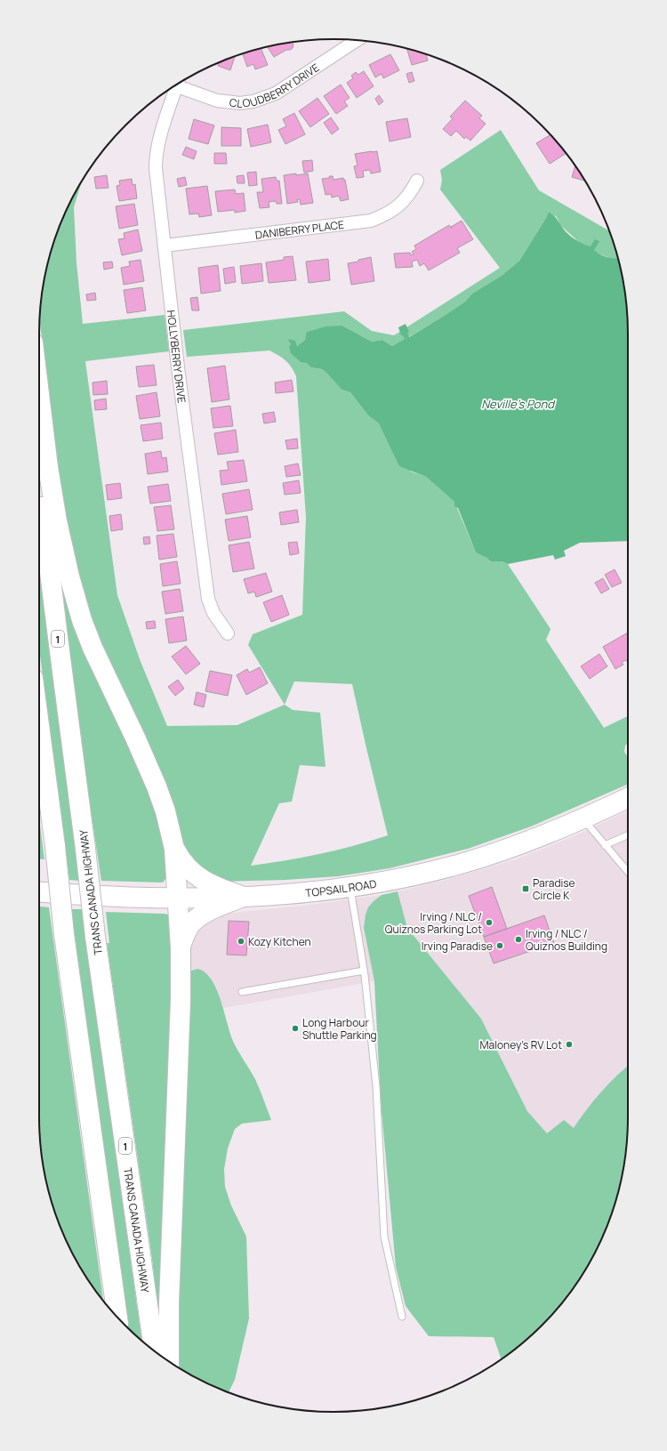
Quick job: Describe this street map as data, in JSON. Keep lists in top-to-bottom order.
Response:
{
  "streets": {
    "main road": ["1", "TOPSAIL ROAD", "TRANS CANADA HIGHWAY"],
    "street": ["CLOUDBERRY DRIVE", "DANIBERRY PLACE", "HOLLYBERRY DRIVE"]
  },
  "crossings": [
    ["DANIBERRY PLACE", "HOLLYBERRY DRIVE"]
  ],
  "water": ["Neville's Pond"],
  "places": {
    "transit": ["Paradise Circle K"],
    "other": [
      "Irving / NLC / Quiznos Parking Lot",
      "Irving / NLC / Quiznos Building",
      "Kozy Kitchen",
      "Irving Paradise",
      "Long Harbour Shuttle Parking",
      "Maloney's RV Lot"
    ]
  }
}
